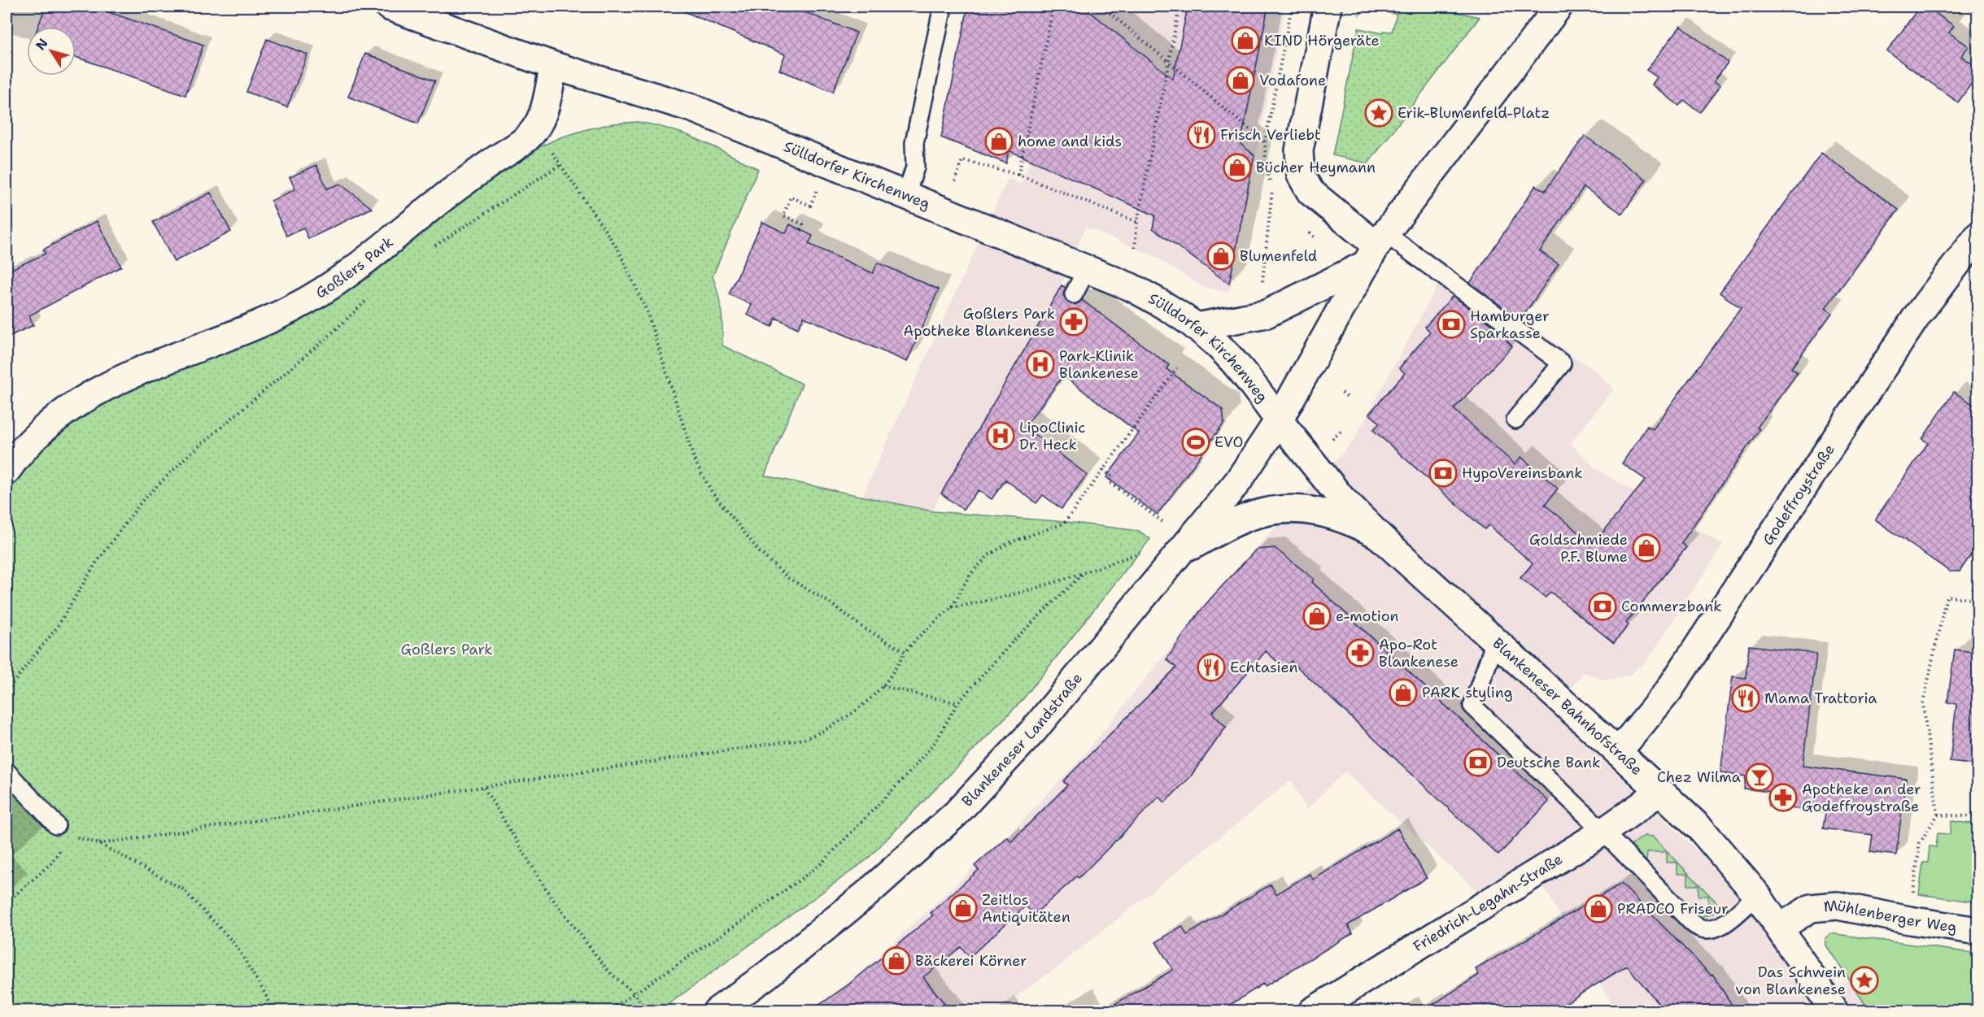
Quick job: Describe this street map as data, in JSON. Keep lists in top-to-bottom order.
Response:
{
  "streets": {
    "street": [
      "Sülldorfer Kirchenweg",
      "Goßlers Park",
      "Godeffroystraße",
      "Blankeneser Bahnhofstraße",
      "Blankeneser Landstraße",
      "Friedrich-Legahn-Straße",
      "Mühlenberger Weg"
    ]
  },
  "crossings": [
    ["Sülldorfer Kirchenweg", "Goßlers Park"],
    ["Sülldorfer Kirchenweg", "Blankeneser Bahnhofstraße"],
    ["Sülldorfer Kirchenweg", "Blankeneser Landstraße"],
    ["Godeffroystraße", "Blankeneser Bahnhofstraße"],
    ["Blankeneser Bahnhofstraße", "Blankeneser Landstraße"],
    ["Blankeneser Bahnhofstraße", "Friedrich-Legahn-Straße"],
    ["Blankeneser Bahnhofstraße", "Mühlenberger Weg"]
  ],
  "parks": ["Goßlers Park"],
  "places": {
    "shop": [
      "KIND Hörgeräte",
      "Vodafone",
      "home and kids",
      "Bücher Heymann",
      "Blumenfeld",
      "Goldschmiede P.F. Blume",
      "e-motion",
      "PARK styling",
      "Zeitlos Antiquitäten",
      "PRADCO Friseur",
      "Bäckerei Körner"
    ],
    "place": ["Erik-Blumenfeld-Platz", "Das Schwein von Blankenese"],
    "restaurant": ["Frisch Verliebt", "Echtasien", "Mama Trattoria"],
    "pharmacy": ["Goßlers Park Apotheke Blankenese", "Apo-Rot Blankenese", "Apotheke an der Godeffroystraße"],
    "bank": [
      "Hamburger Sparkasse",
      "HypoVereinsbank",
      "Commerzbank",
      "Deutsche Bank"
    ],
    "hospital": ["Park-Klinik Blankenese", "LipoClinic Dr. Heck"],
    "sports": ["EVO"],
    "bar": ["Chez Wilma"]
  },
  "north": "top left"
}
